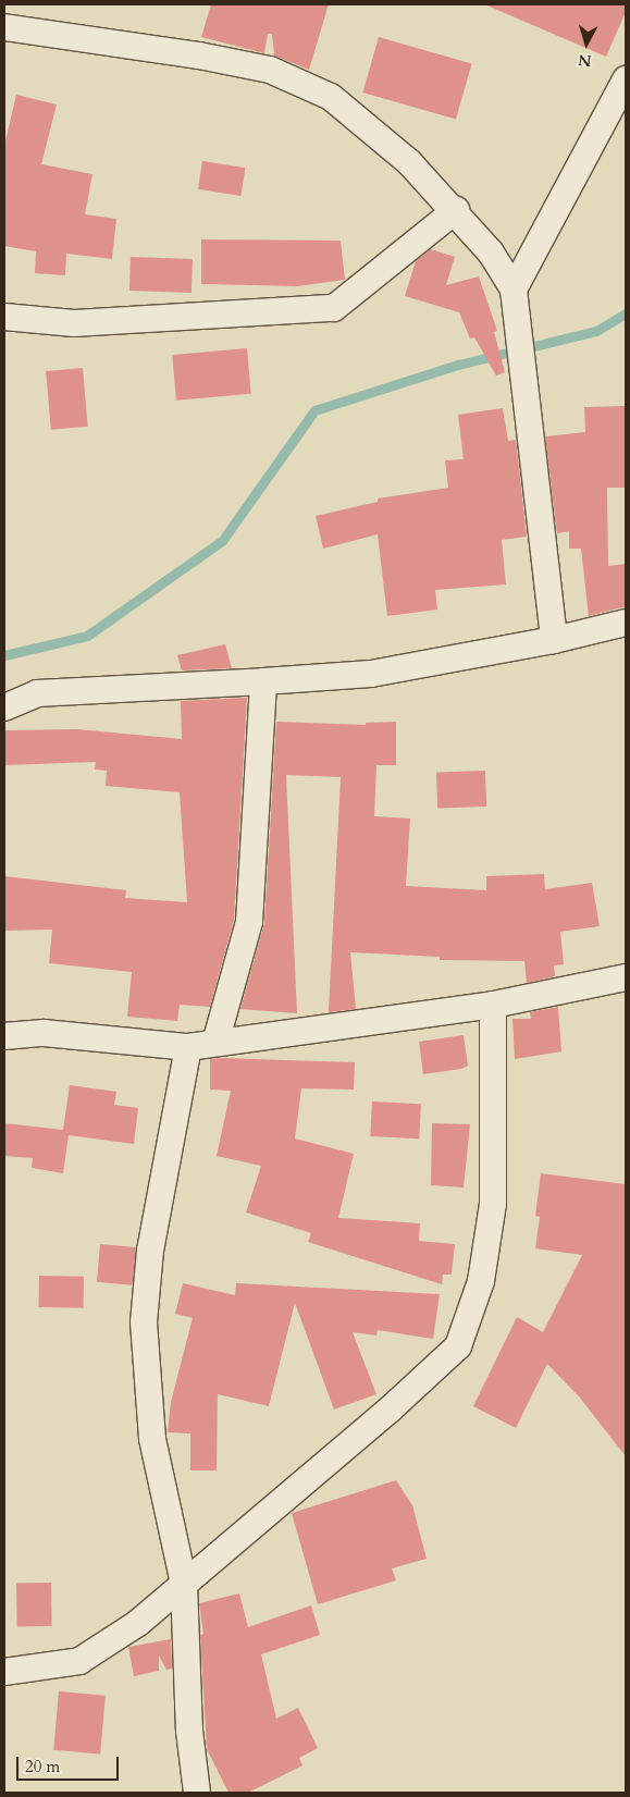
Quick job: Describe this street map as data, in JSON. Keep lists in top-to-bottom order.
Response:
{
  "scale_bar": "20 m",
  "north": "bottom"
}
